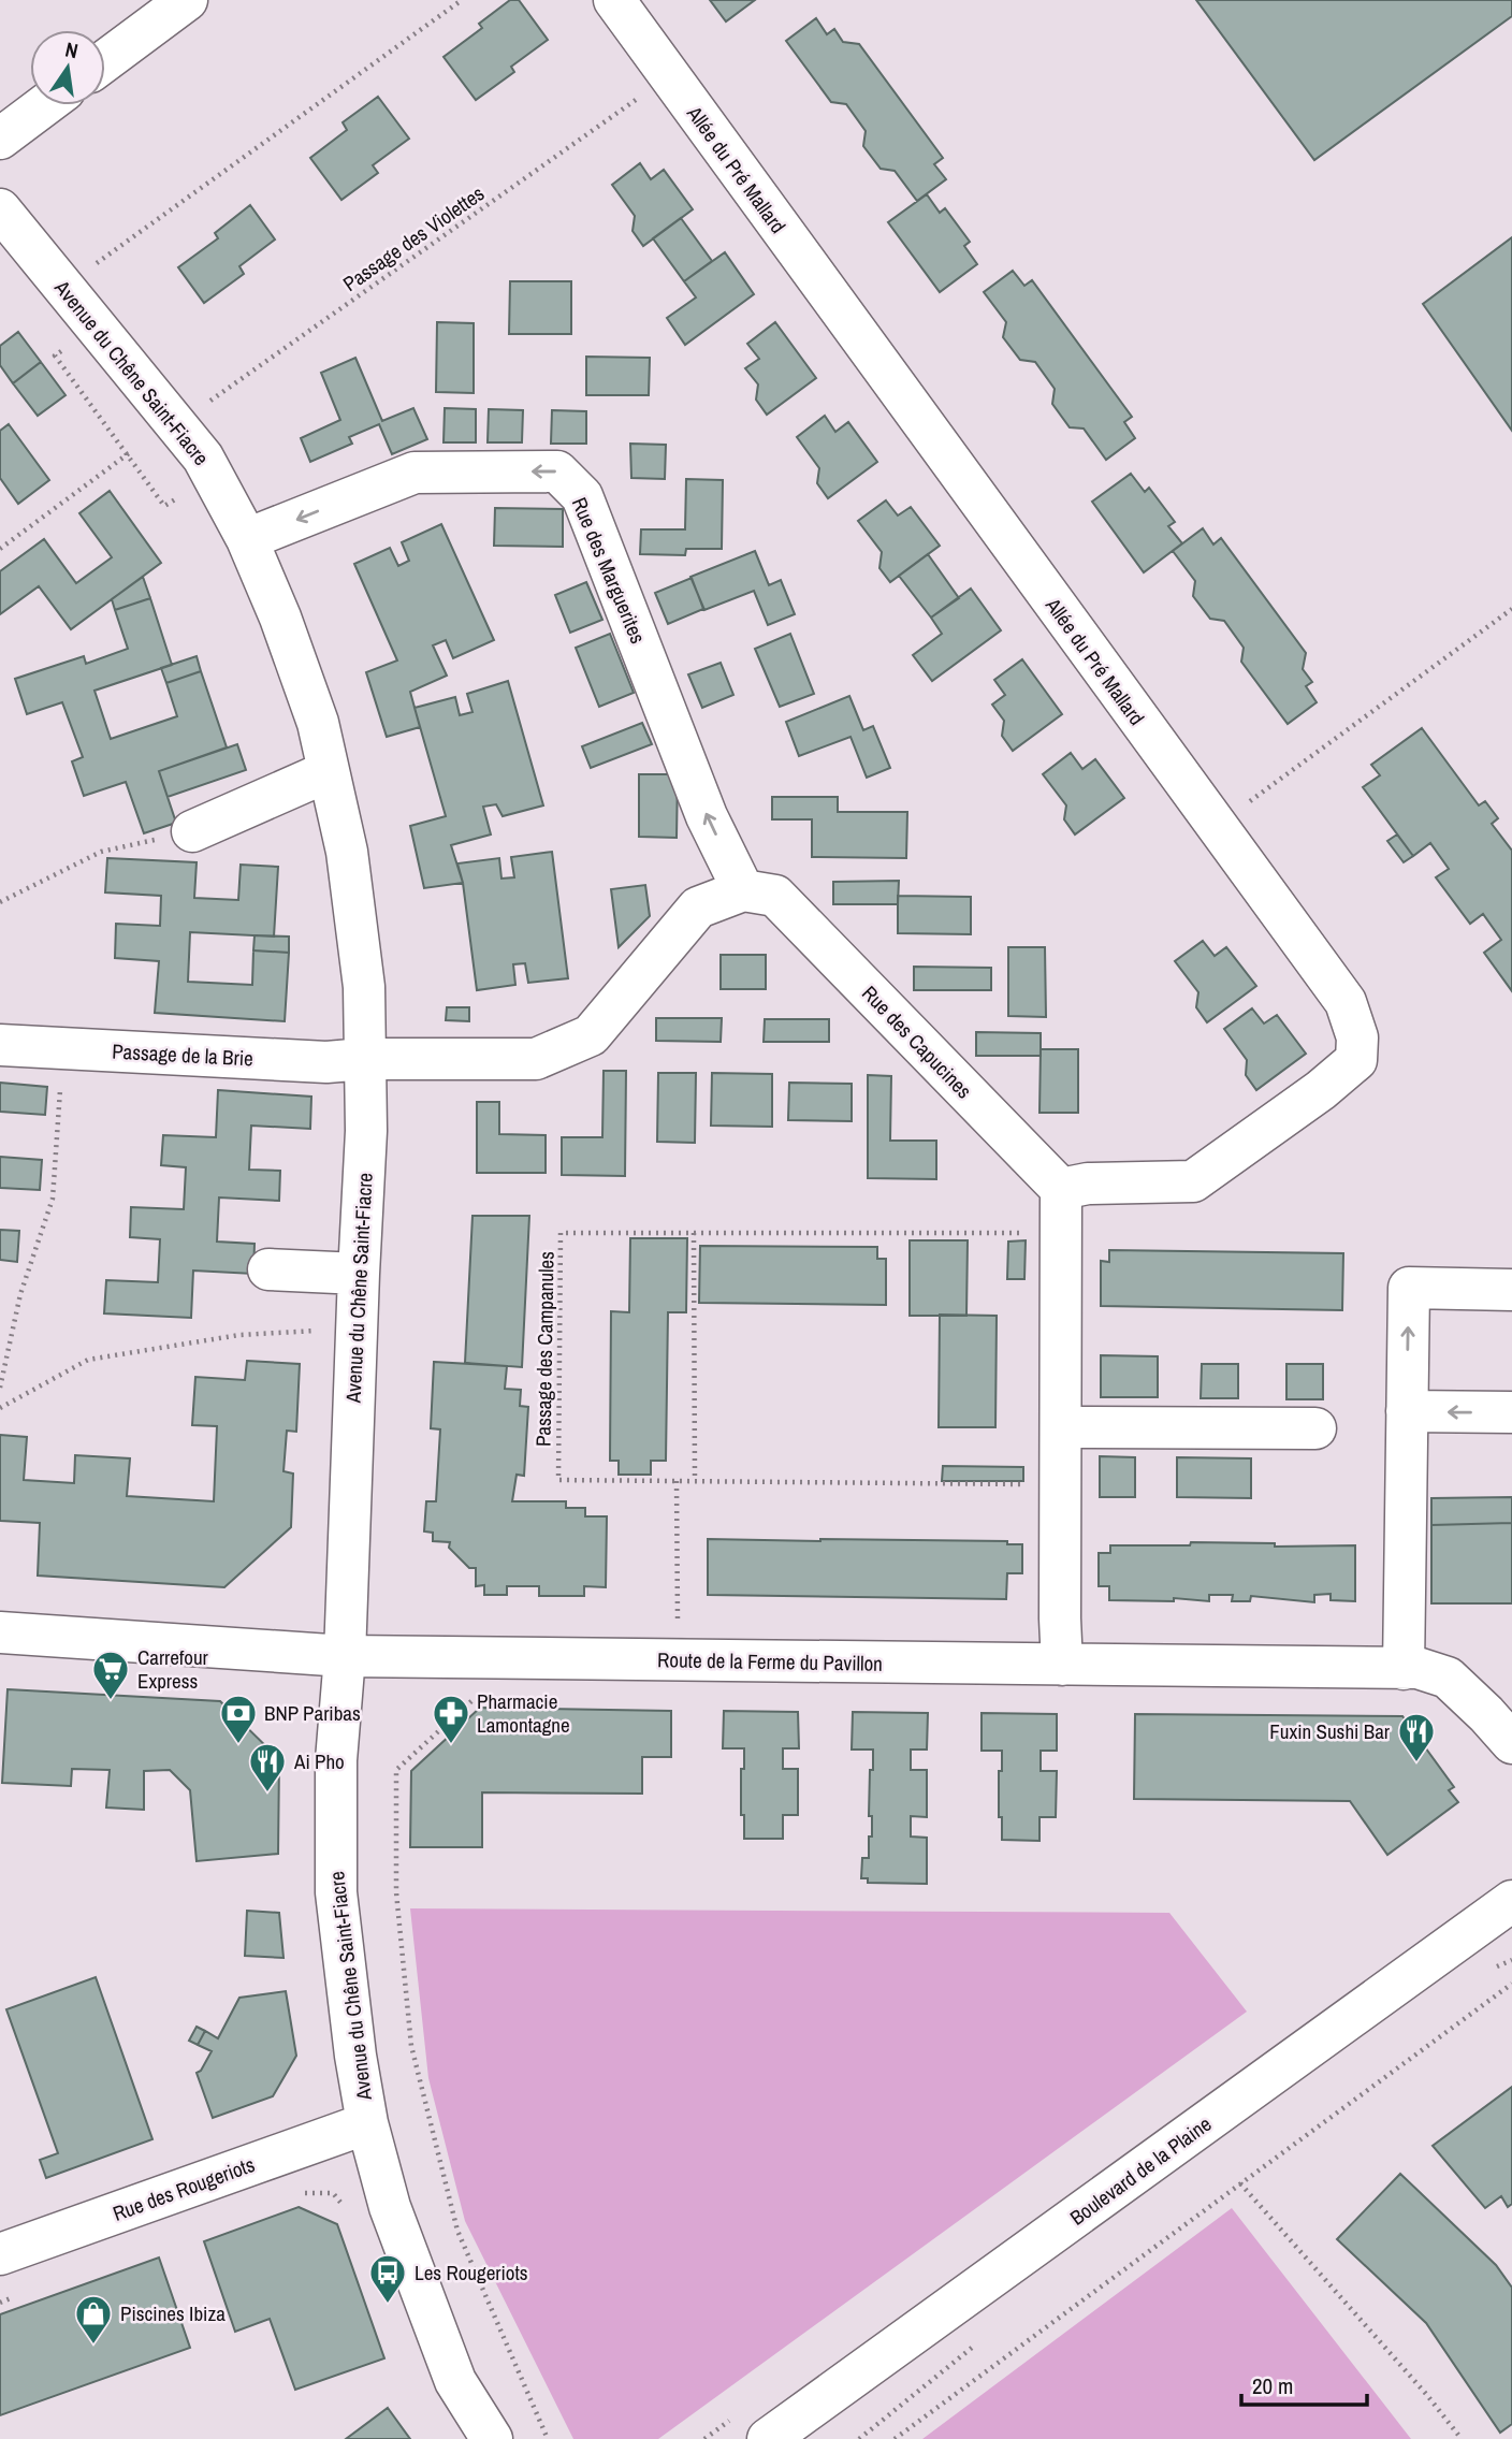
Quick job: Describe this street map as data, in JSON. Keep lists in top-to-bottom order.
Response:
{
  "streets": {
    "street": [
      "Allée du Pré Mallard",
      "Avenue du Chêne Saint-Fiacre",
      "Rue des Marguerites",
      "Rue des Capucines",
      "Passage de la Brie",
      "Route de la Ferme du Pavillon",
      "Boulevard de la Plaine",
      "Rue des Rougeriots"
    ],
    "path": ["Passage des Violettes", "Passage des Campanules"]
  },
  "crossings": [
    ["Allée du Pré Mallard", "Passage des Violettes"],
    ["Allée du Pré Mallard", "Rue des Capucines"],
    ["Passage des Violettes", "Avenue du Chêne Saint-Fiacre"],
    ["Avenue du Chêne Saint-Fiacre", "Rue des Marguerites"],
    ["Avenue du Chêne Saint-Fiacre", "Passage de la Brie"],
    ["Avenue du Chêne Saint-Fiacre", "Route de la Ferme du Pavillon"],
    ["Avenue du Chêne Saint-Fiacre", "Rue des Rougeriots"],
    ["Rue des Marguerites", "Rue des Capucines"]
  ],
  "places": {
    "supermarket": ["Carrefour Express"],
    "bank": ["BNP Paribas"],
    "pharmacy": ["Pharmacie Lamontagne"],
    "restaurant": ["Fuxin Sushi Bar", "Ai Pho"],
    "bus stop": ["Les Rougeriots"],
    "shop": ["Piscines Ibiza"]
  },
  "scale_bar": "20 m",
  "north": "top"
}
